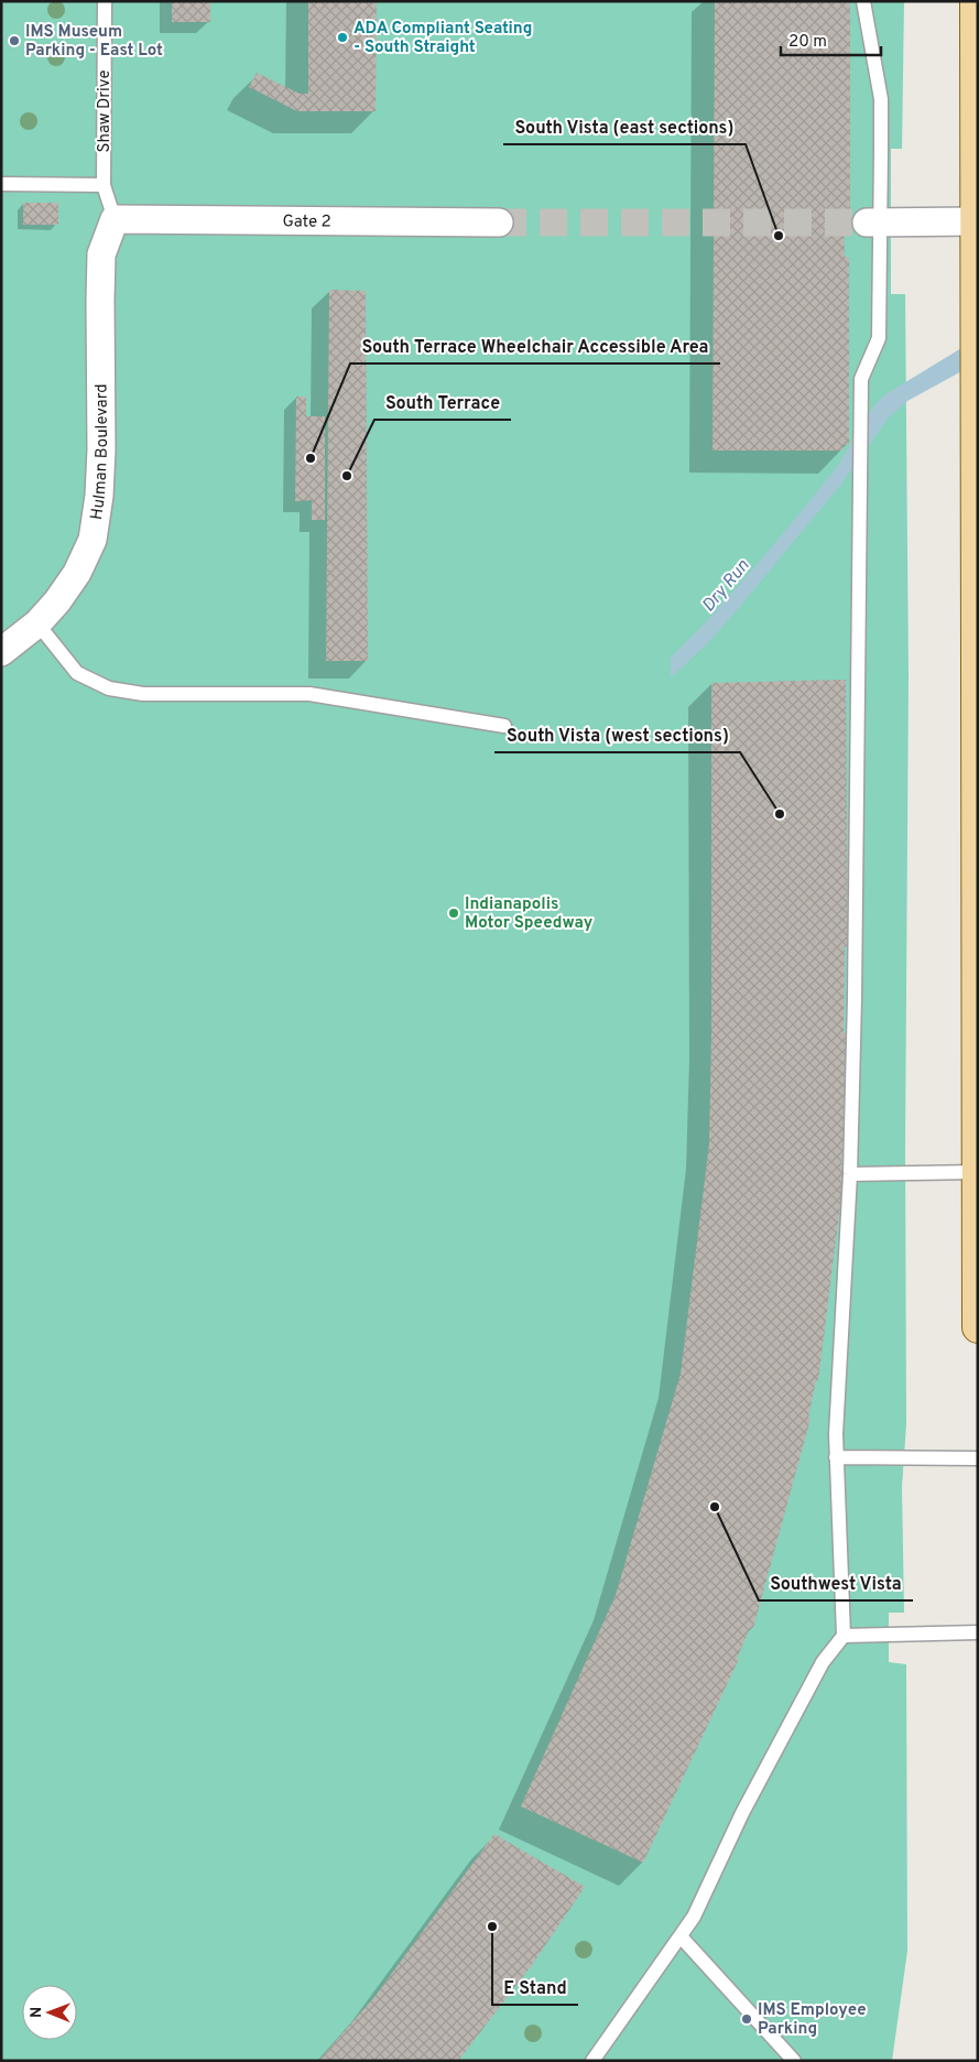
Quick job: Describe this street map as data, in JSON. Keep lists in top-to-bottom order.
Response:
{
  "streets": {
    "street": ["Gate 2", "Hulman Boulevard"],
    "lane": ["Shaw Drive"]
  },
  "crossings": [
    ["Shaw Drive", "Gate 2"],
    ["Shaw Drive", "Hulman Boulevard"],
    ["Gate 2", "Hulman Boulevard"]
  ],
  "water": ["Dry Run"],
  "places": [
    "ADA Compliant Seating - South Straight",
    "IMS Museum Parking - East Lot",
    "South Vista (east sections)",
    "South Terrace Wheelchair Accessible Area",
    "South Terrace",
    "South Vista (west sections)",
    "Indianapolis Motor Speedway",
    "Southwest Vista",
    "E Stand",
    "IMS Employee Parking"
  ],
  "scale_bar": "20 m",
  "north": "left"
}
